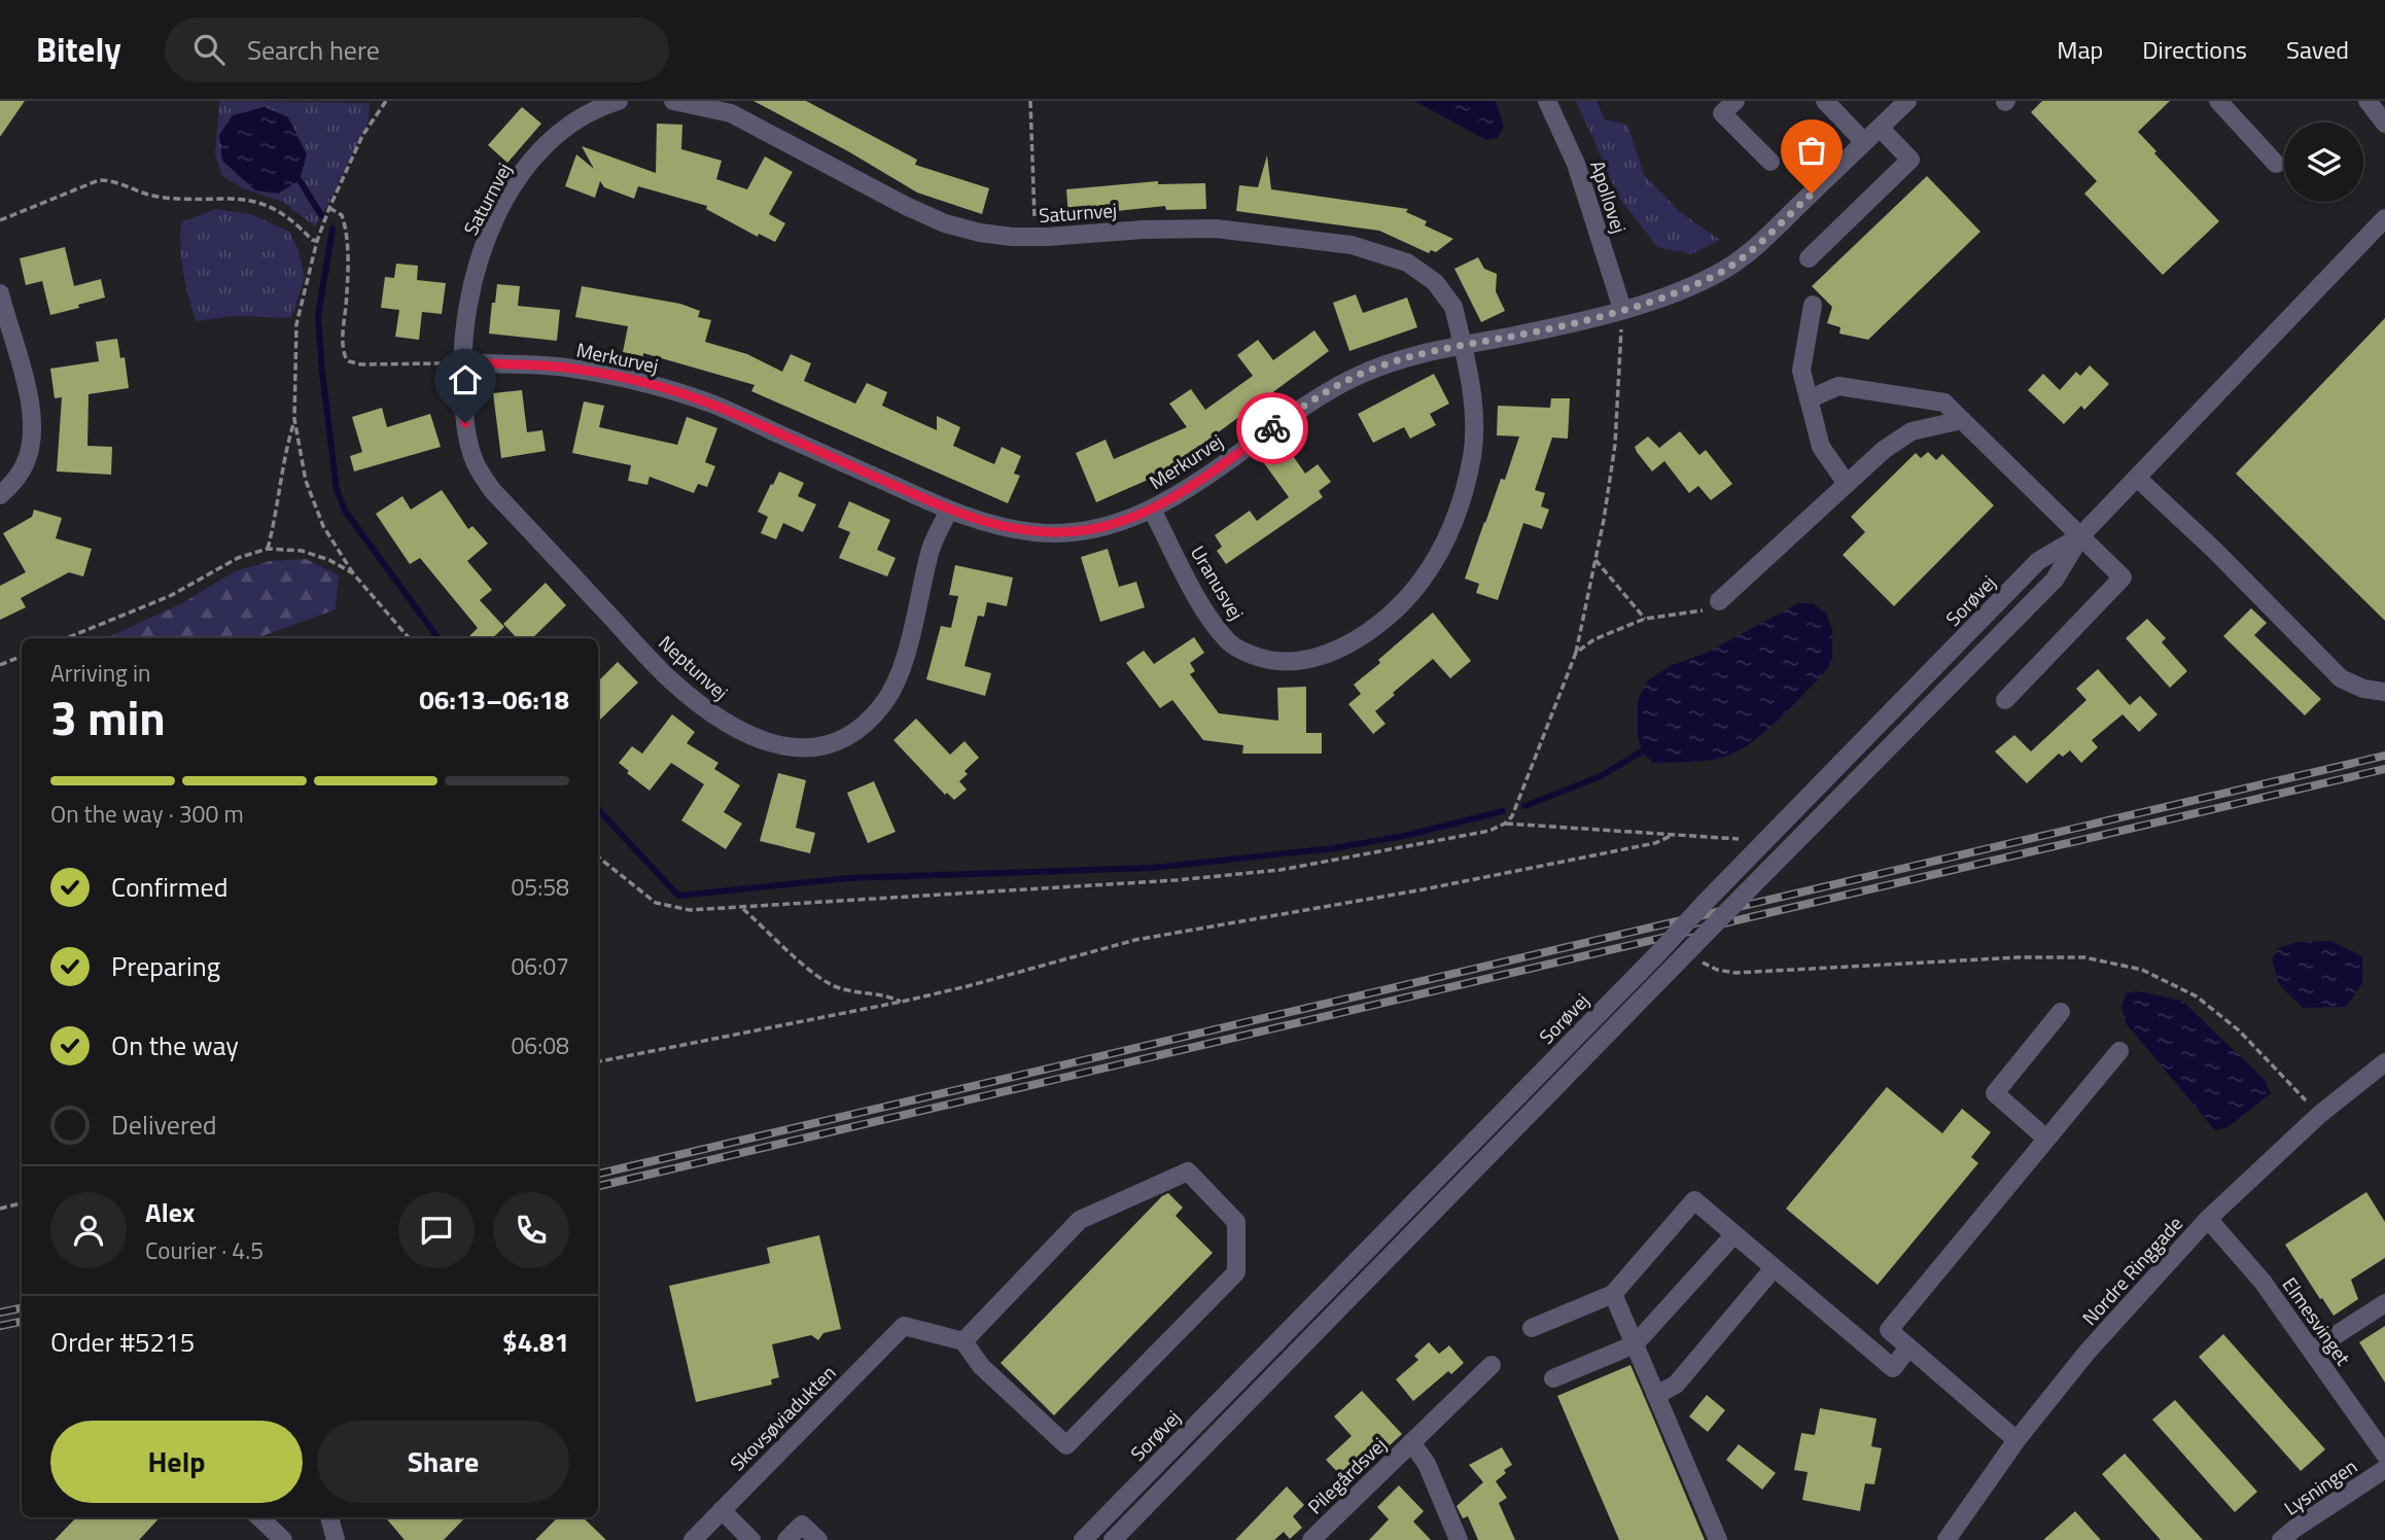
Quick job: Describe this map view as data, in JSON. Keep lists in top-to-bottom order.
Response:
{
  "streets": {
    "street": [
      "Apollovej",
      "Saturnvej",
      "Merkurvej",
      "Uranusvej",
      "Sorøvej",
      "Neptunvej",
      "Nordre Ringgade",
      "Elmesvinget",
      "Skovsøviadukten",
      "Pilegårdsvej",
      "Lysningen"
    ]
  },
  "crossings": [
    ["Apollovej", "Merkurvej"],
    ["Saturnvej", "Merkurvej"],
    ["Saturnvej", "Uranusvej"],
    ["Saturnvej", "Neptunvej"],
    ["Merkurvej", "Uranusvej"],
    ["Merkurvej", "Neptunvej"],
    ["Nordre Ringgade", "Elmesvinget"]
  ],
  "page": {
    "header": "Bitely",
    "search": "Search here",
    "nav": ["Map", "Directions", "Saved"],
    "heading": ["3 min", "Arriving in", "06:13–06:18"],
    "panel": [
      "Alex",
      "Courier · 4.5",
      "Order #5215",
      "$4.81"
    ],
    "bar": "On the way · 300 m",
    "list": [
      ["Confirmed", "05:58"],
      ["Preparing", "06:07"],
      ["On the way", "06:08"],
      "Delivered"
    ],
    "buttons": ["Help", "Share"]
  }
}
